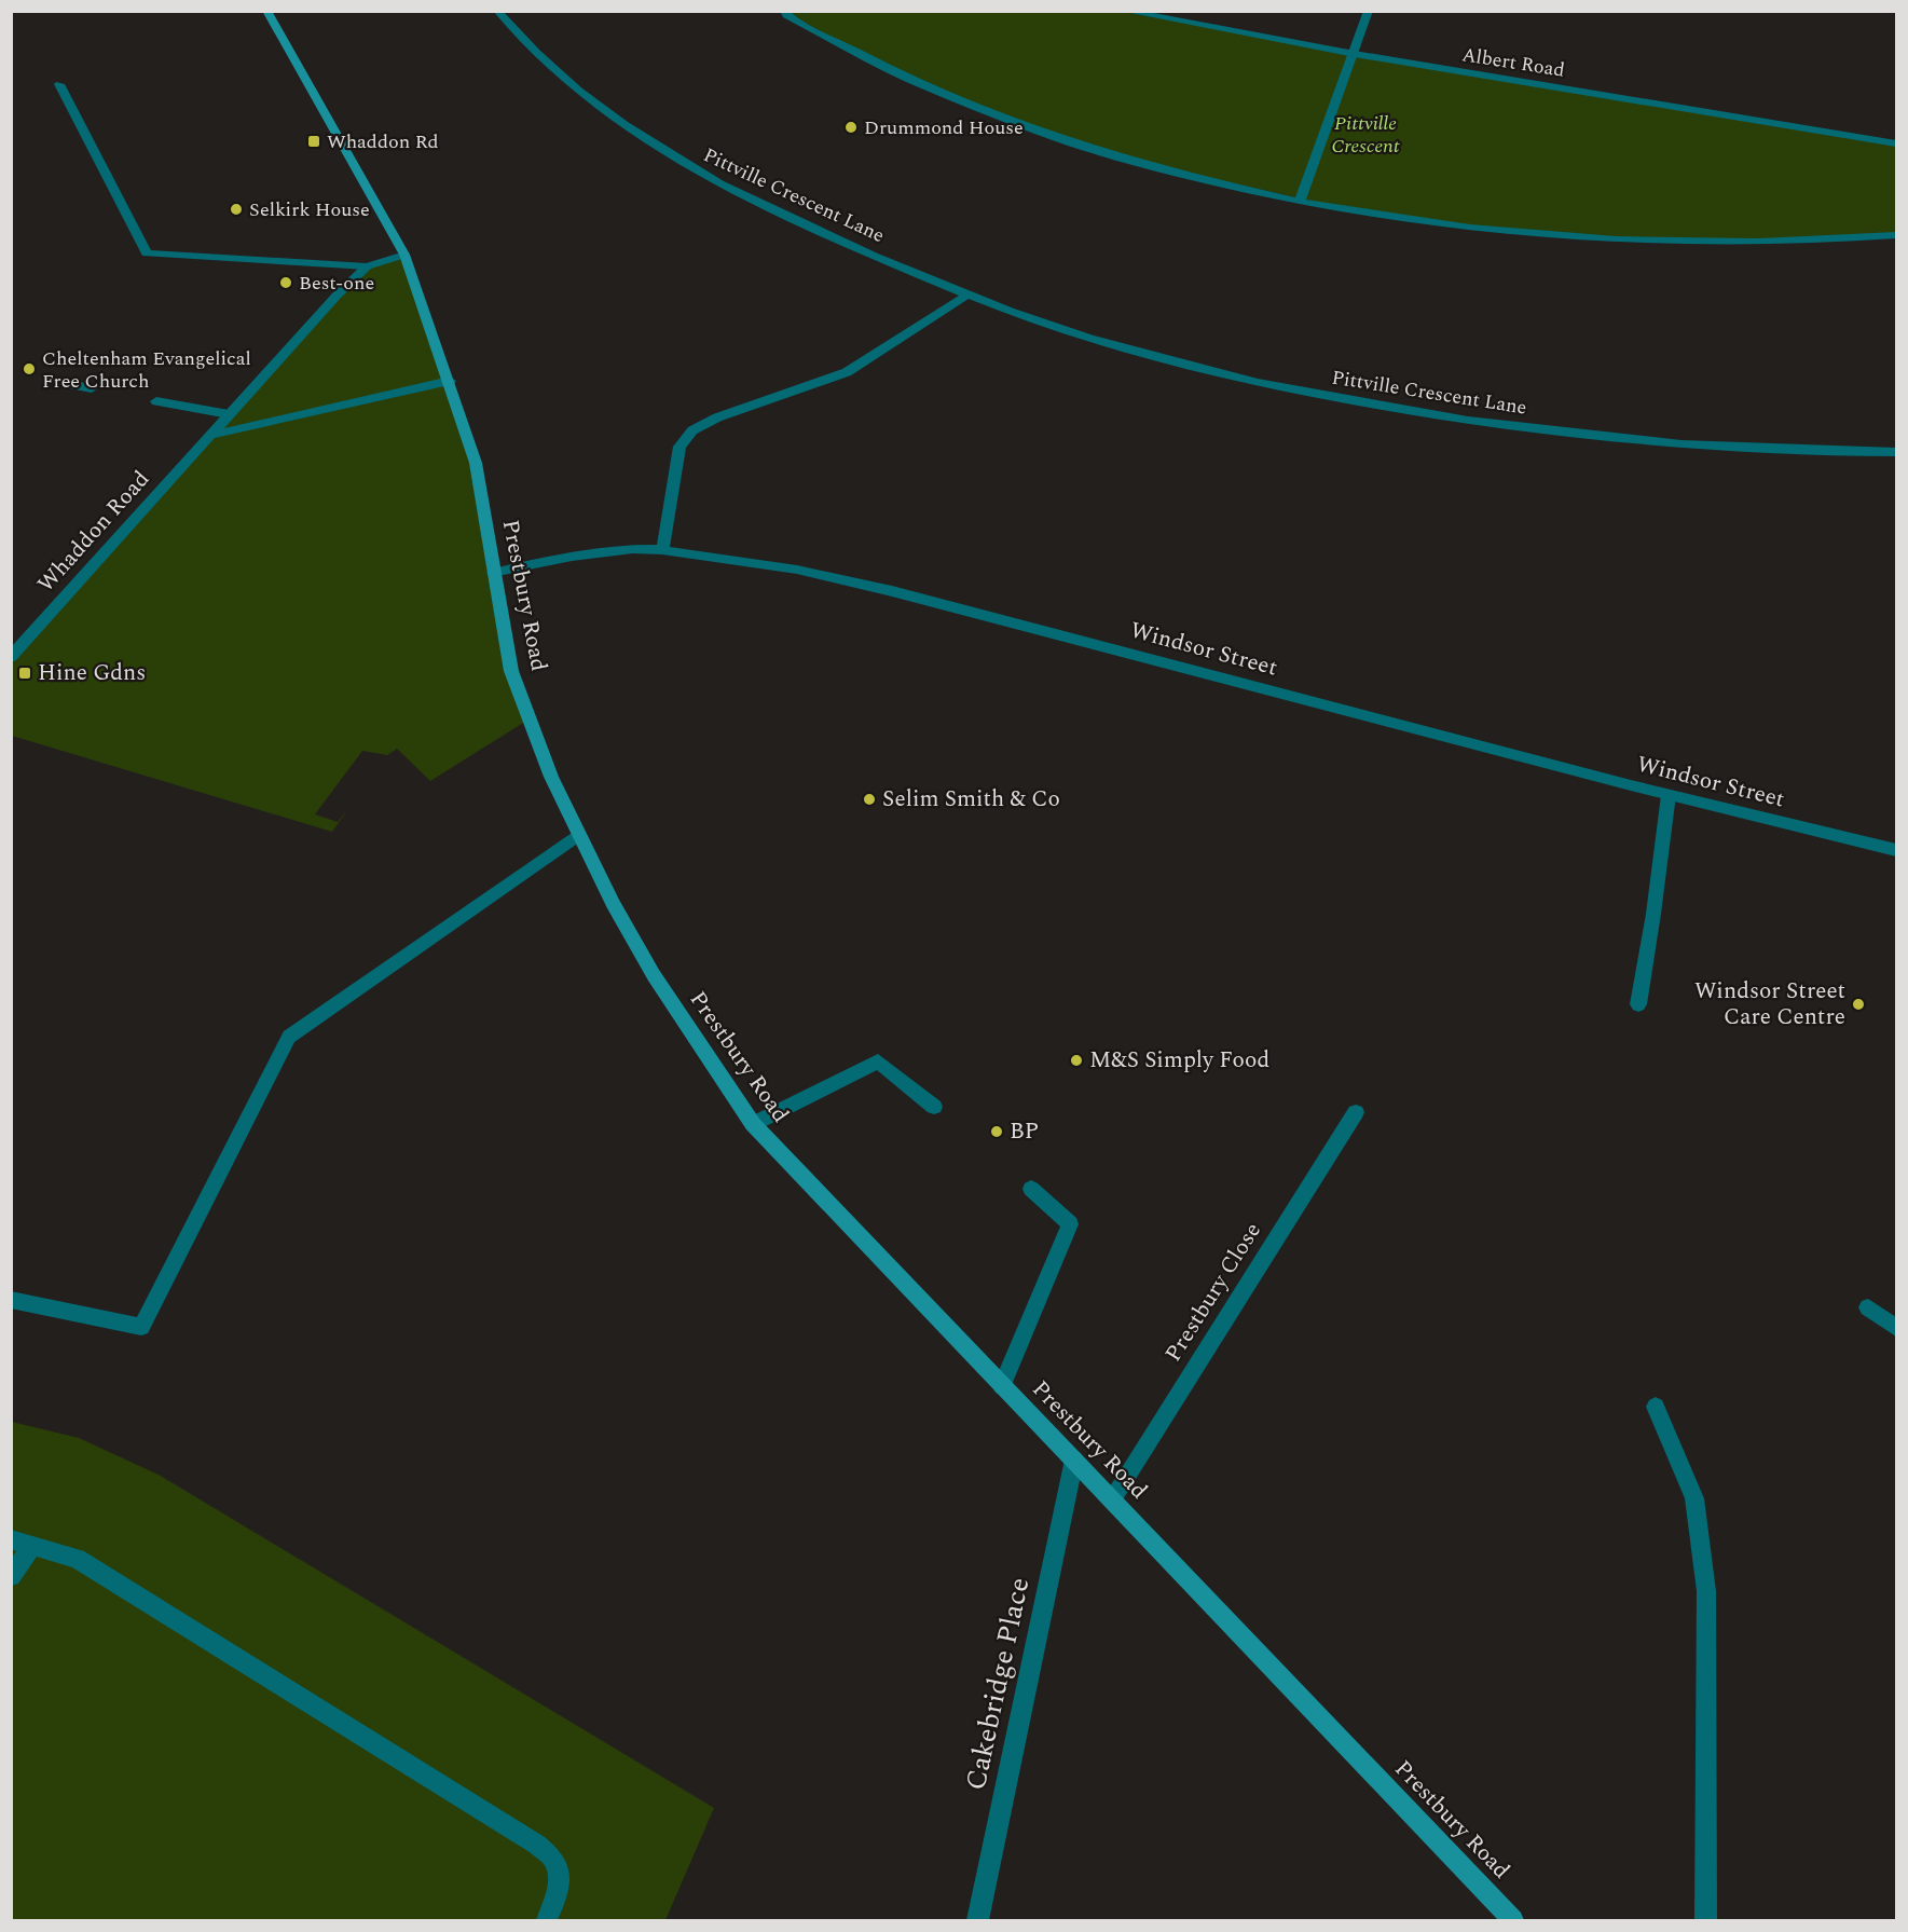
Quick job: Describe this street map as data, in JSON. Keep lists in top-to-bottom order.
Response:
{
  "streets": {
    "main road": ["Prestbury Road"],
    "street": [
      "Albert Road",
      "Pittville Crescent Lane",
      "Whaddon Road",
      "Windsor Street",
      "Prestbury Close",
      "Cakebridge Place"
    ]
  },
  "crossings": [
    ["Whaddon Road", "Prestbury Road"],
    ["Prestbury Road", "Windsor Street"],
    ["Prestbury Road", "Prestbury Close"],
    ["Prestbury Road", "Cakebridge Place"]
  ],
  "parks": ["Pittville Crescent"],
  "places": {
    "other": [
      "Drummond House",
      "Selkirk House",
      "Best-one",
      "Cheltenham Evangelical Free Church",
      "Selim Smith & Co",
      "Windsor Street Care Centre",
      "M&S Simply Food",
      "BP"
    ],
    "transit": ["Whaddon Rd", "Hine Gdns"]
  }
}
